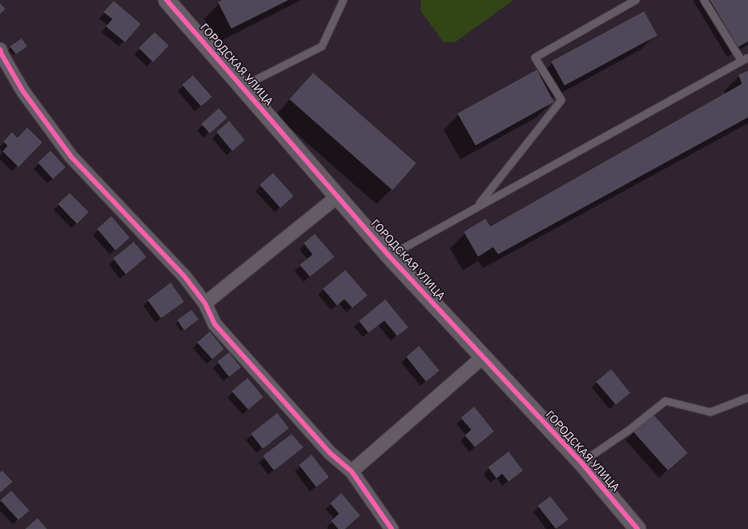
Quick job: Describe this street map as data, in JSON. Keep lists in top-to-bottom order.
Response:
{
  "streets": {
    "street": ["ГОРОДСКАЯ УЛИЦА"]
  }
}
